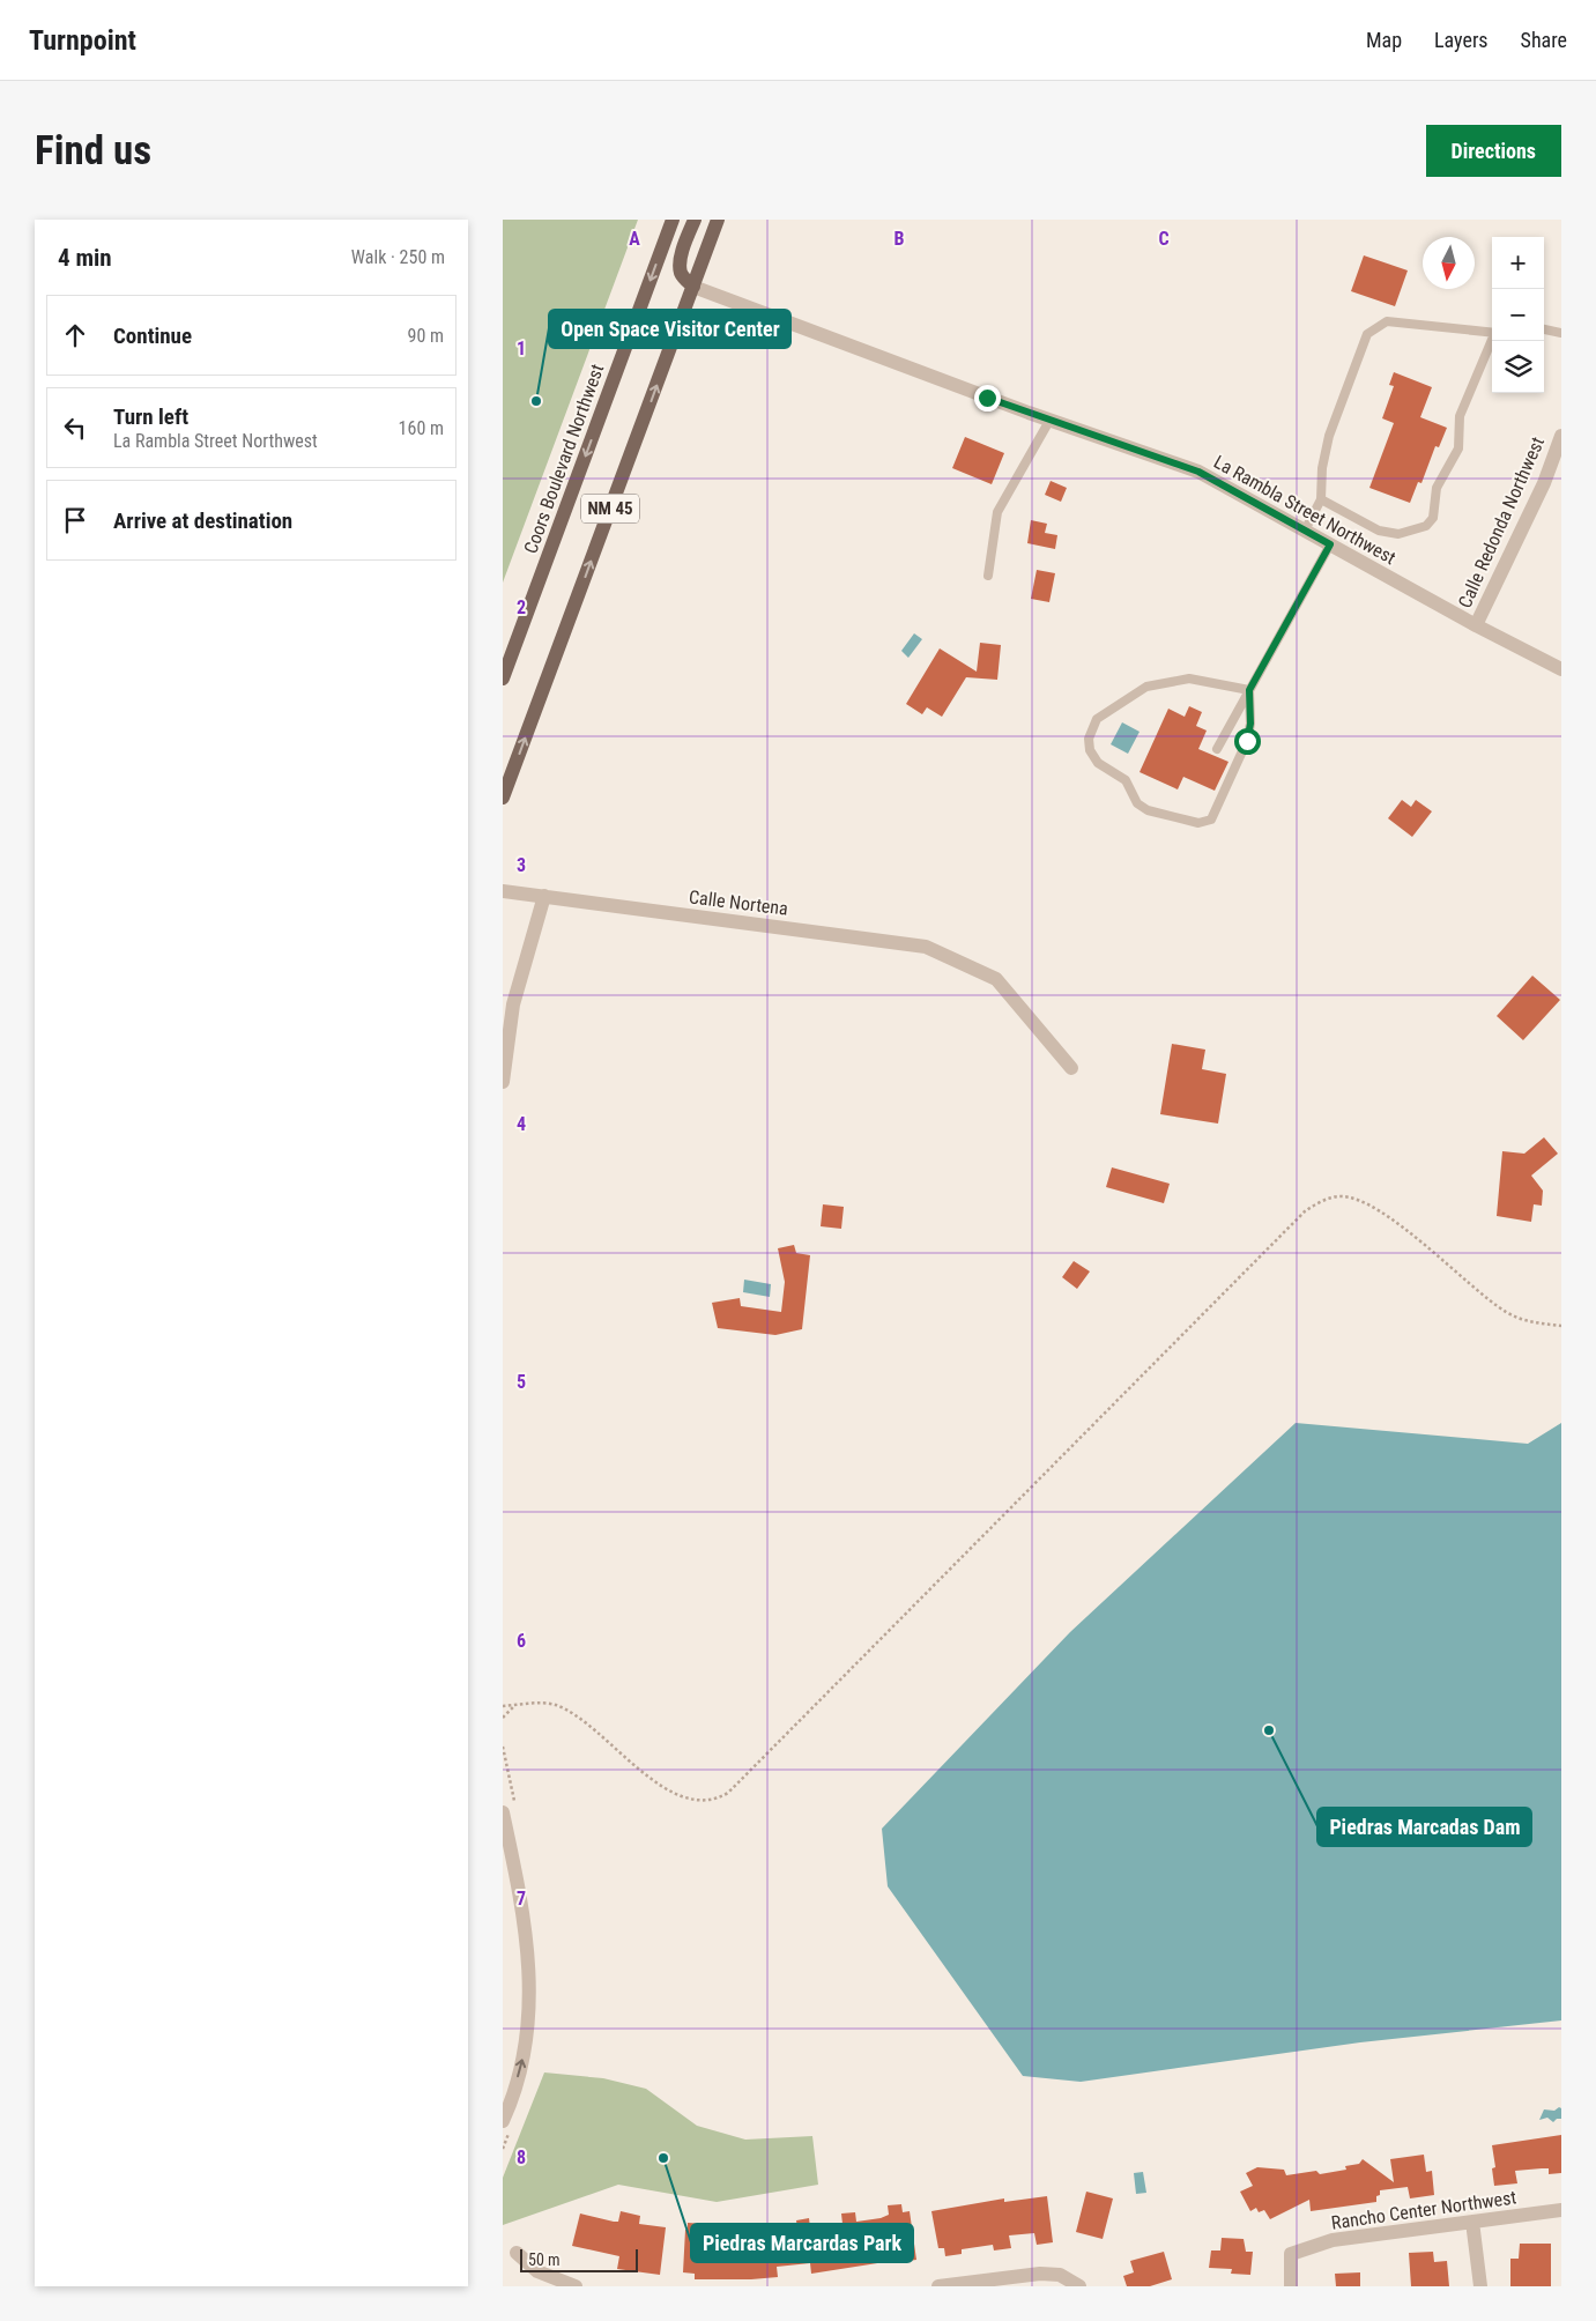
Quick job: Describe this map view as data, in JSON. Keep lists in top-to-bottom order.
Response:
{
  "streets": {
    "main road": ["Coors Boulevard Northwest", "NM 45"],
    "street": [
      "La Rambla Street Northwest",
      "Calle Redonda Northwest",
      "Calle Nortena",
      "Rancho Center Northwest"
    ]
  },
  "crossings": [
    ["NM 45", "La Rambla Street Northwest"],
    ["La Rambla Street Northwest", "Calle Redonda Northwest"]
  ],
  "places": ["Open Space Visitor Center", "Piedras Marcadas Dam", "Piedras Marcardas Park"],
  "scale_bar": "50 m",
  "north": "bottom",
  "page": {
    "header": "Turnpoint",
    "nav": ["Map", "Layers", "Share"],
    "buttons": "Directions",
    "title": "Find us",
    "heading": ["4 min", "Walk · 250 m"],
    "map_buttons": ["+", "−"],
    "list": [
      ["Continue", "90 m"],
      ["Turn left", "La Rambla Street Northwest", "160 m"],
      "Arrive at destination"
    ],
    "scale": "50 m"
  },
  "grid": {
    "columns": ["A", "B", "C"],
    "rows": [
      "1",
      "2",
      "3",
      "4",
      "5",
      "6",
      "7",
      "8"
    ]
  }
}
